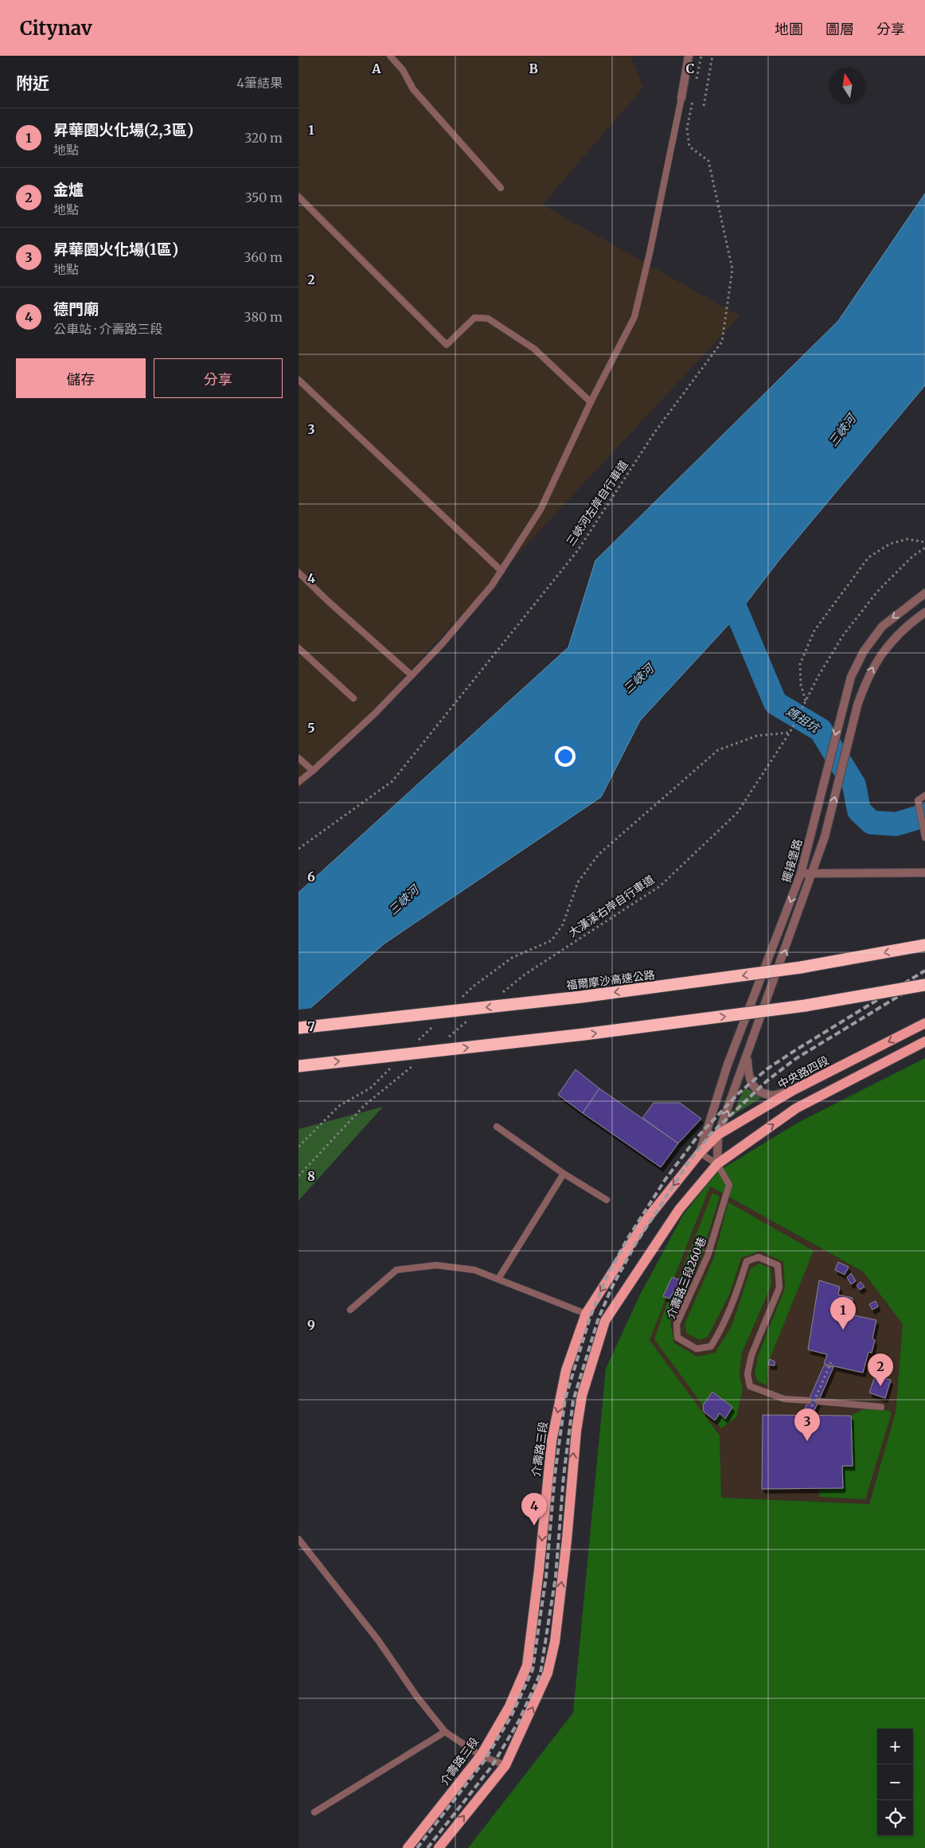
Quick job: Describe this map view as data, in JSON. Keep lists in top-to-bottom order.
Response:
{
  "streets": {
    "highway": ["福爾摩沙高速公路"],
    "main road": ["中央路四段", "介壽路三段"],
    "street": ["擺接堡路"],
    "lane": ["介壽路三段260巷"],
    "path": ["三峽河左岸自行車道", "大漢溪右岸自行車道"]
  },
  "crossings": [
    ["擺接堡路", "中央路四段"],
    ["擺接堡路", "介壽路三段260巷"],
    ["擺接堡路", "介壽路三段"],
    ["中央路四段", "介壽路三段260巷"],
    ["中央路四段", "介壽路三段"],
    ["介壽路三段260巷", "介壽路三段"]
  ],
  "water": ["三峽河", "媽祖坑"],
  "north": "top",
  "page": {
    "header": "Citynav",
    "nav": ["地圖", "圖層", "分享"],
    "heading": ["附近", "4筆結果"],
    "list": [
      {
        "mark": "1",
        "name": "昇華園火化場(2,3區)",
        "note": "地點",
        "value": "320 m"
      },
      {
        "mark": "2",
        "name": "金爐",
        "note": "地點",
        "value": "350 m"
      },
      {
        "mark": "3",
        "name": "昇華園火化場(1區)",
        "note": "地點",
        "value": "360 m"
      },
      {
        "mark": "4",
        "name": "德門廟",
        "note": "公車站 · 介壽路三段",
        "value": "380 m"
      }
    ],
    "buttons": ["儲存", "分享"],
    "pins": [
      "1",
      "2",
      "3",
      "4"
    ],
    "map_buttons": ["+", "−"]
  },
  "grid": {
    "columns": ["A", "B", "C"],
    "rows": [
      "1",
      "2",
      "3",
      "4",
      "5",
      "6",
      "7",
      "8",
      "9"
    ]
  }
}
